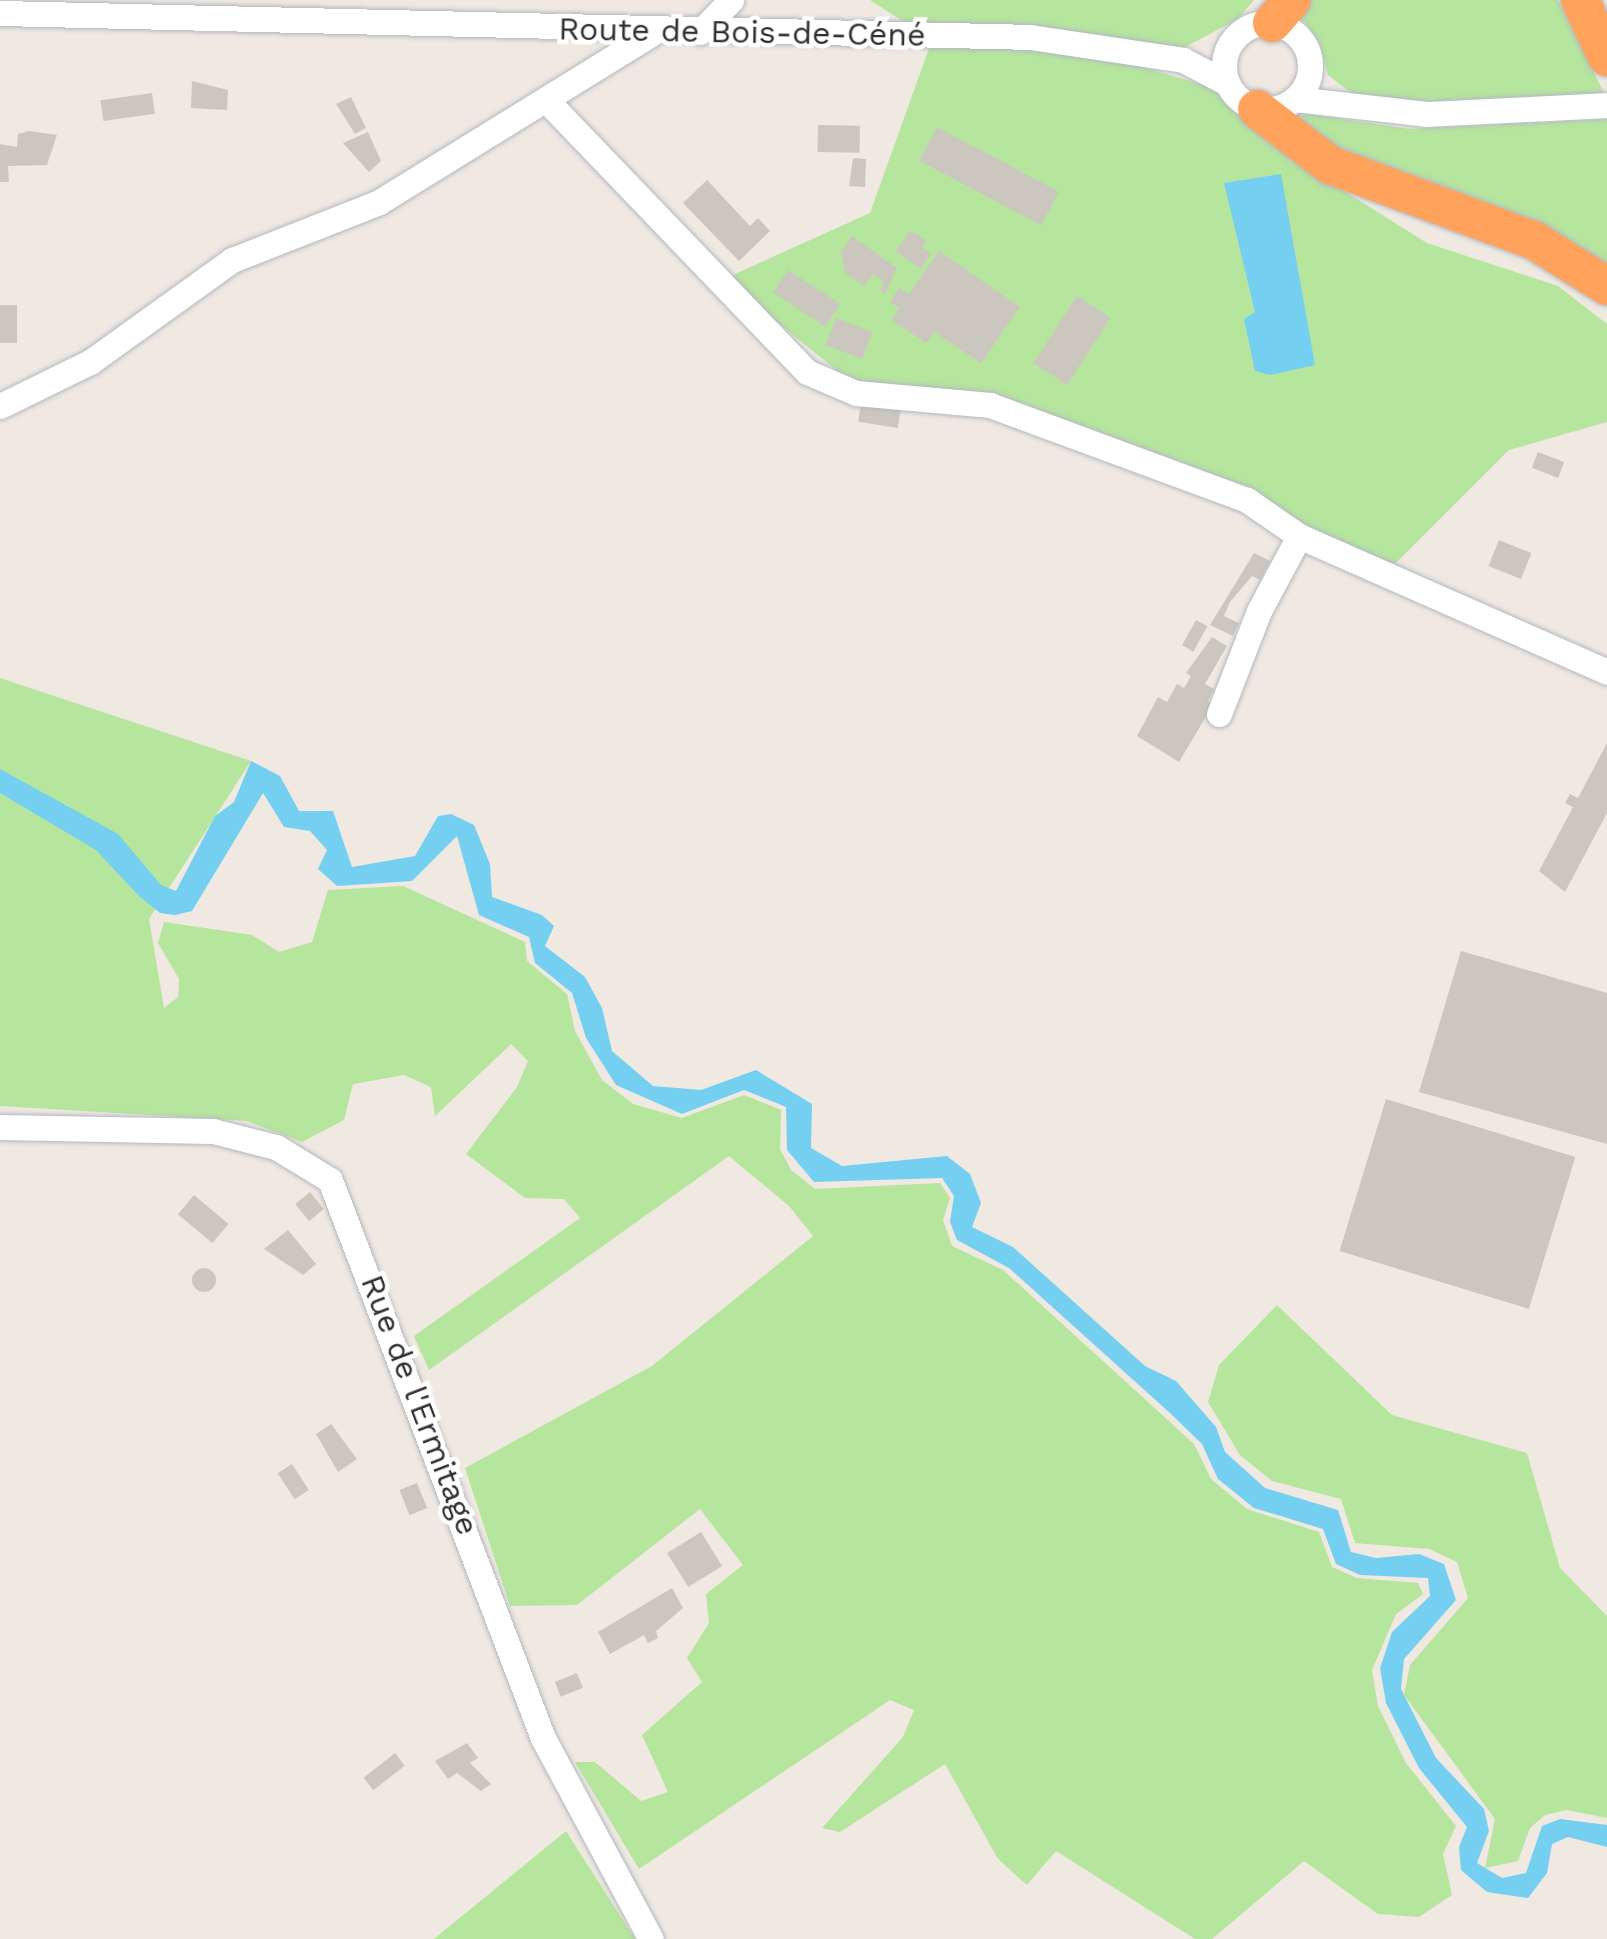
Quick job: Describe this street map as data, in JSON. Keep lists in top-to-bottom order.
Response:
{
  "streets": {
    "street": ["Route de Bois-de-Céné", "Rue de l'Ermitage"]
  }
}
